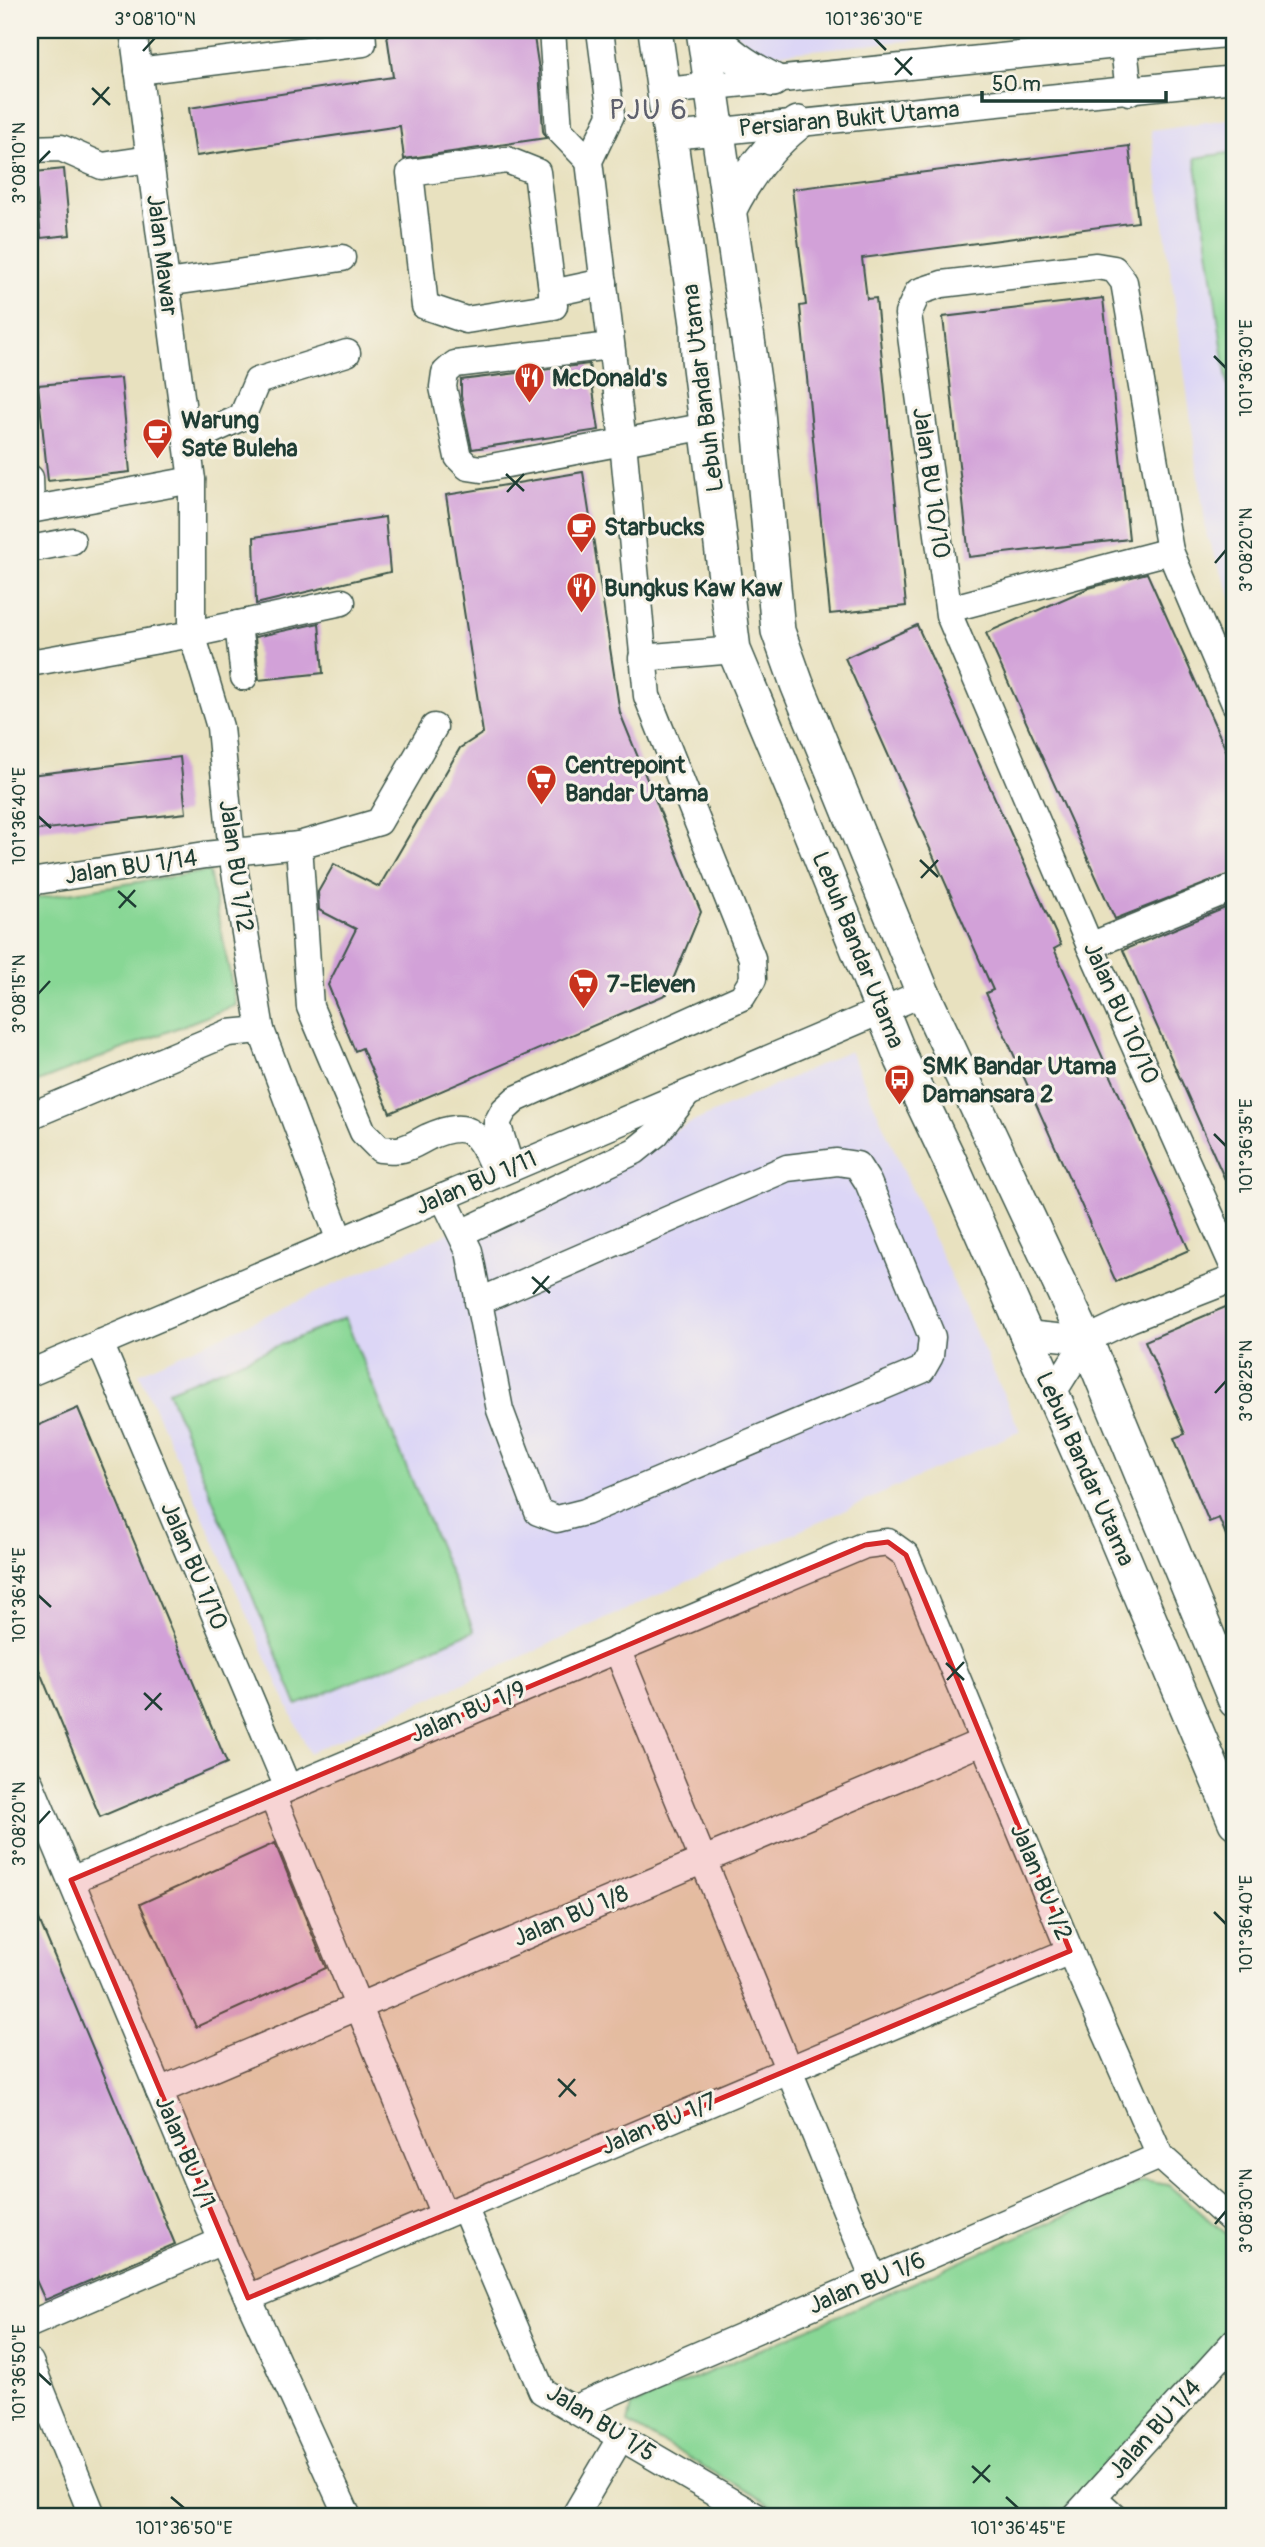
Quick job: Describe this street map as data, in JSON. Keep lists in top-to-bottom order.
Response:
{
  "streets": {
    "main road": ["Lebuh Bandar Utama"],
    "street": [
      "Persiaran Bukit Utama",
      "Jalan Mawar",
      "Jalan BU 10/10",
      "Jalan BU 1/12",
      "Jalan BU 1/14",
      "Jalan BU 1/11",
      "Jalan BU 1/10",
      "Jalan BU 1/9",
      "Jalan BU 1/2",
      "Jalan BU 1/8",
      "Jalan BU 1/7",
      "Jalan BU 1/1",
      "Jalan BU 1/6",
      "Jalan BU 1/5",
      "Jalan BU 1/4"
    ]
  },
  "crossings": [
    ["Persiaran Bukit Utama", "Lebuh Bandar Utama"],
    ["Jalan Mawar", "Jalan BU 1/12"],
    ["Lebuh Bandar Utama", "Jalan BU 1/11"],
    ["Jalan BU 1/12", "Jalan BU 1/14"],
    ["Jalan BU 1/12", "Jalan BU 1/11"],
    ["Jalan BU 1/11", "Jalan BU 1/10"],
    ["Jalan BU 1/10", "Jalan BU 1/9"],
    ["Jalan BU 1/10", "Jalan BU 1/8"],
    ["Jalan BU 1/10", "Jalan BU 1/5"],
    ["Jalan BU 1/9", "Jalan BU 1/2"],
    ["Jalan BU 1/9", "Jalan BU 1/1"],
    ["Jalan BU 1/2", "Jalan BU 1/8"],
    ["Jalan BU 1/2", "Jalan BU 1/7"],
    ["Jalan BU 1/2", "Jalan BU 1/6"],
    ["Jalan BU 1/8", "Jalan BU 1/1"],
    ["Jalan BU 1/8", "Jalan BU 1/5"],
    ["Jalan BU 1/7", "Jalan BU 1/1"],
    ["Jalan BU 1/7", "Jalan BU 1/5"],
    ["Jalan BU 1/6", "Jalan BU 1/5"]
  ],
  "districts": ["PJU 6"],
  "places": {
    "restaurant": ["McDonald's", "Bungkus Kaw Kaw"],
    "cafe": ["Warung Sate Buleha", "Starbucks"],
    "supermarket": ["Centrepoint Bandar Utama", "7-Eleven"],
    "bus stop": ["SMK Bandar Utama Damansara 2"]
  },
  "scale_bar": "50 m",
  "coordinates": [
    "3°08'10\"N",
    "101°36'30\"E",
    "3°08'20\"N",
    "101°36'40\"E",
    "3°08'15\"N",
    "101°36'35\"E",
    "3°08'25\"N",
    "101°36'45\"E",
    "3°08'30\"N",
    "101°36'50\"E"
  ]
}
